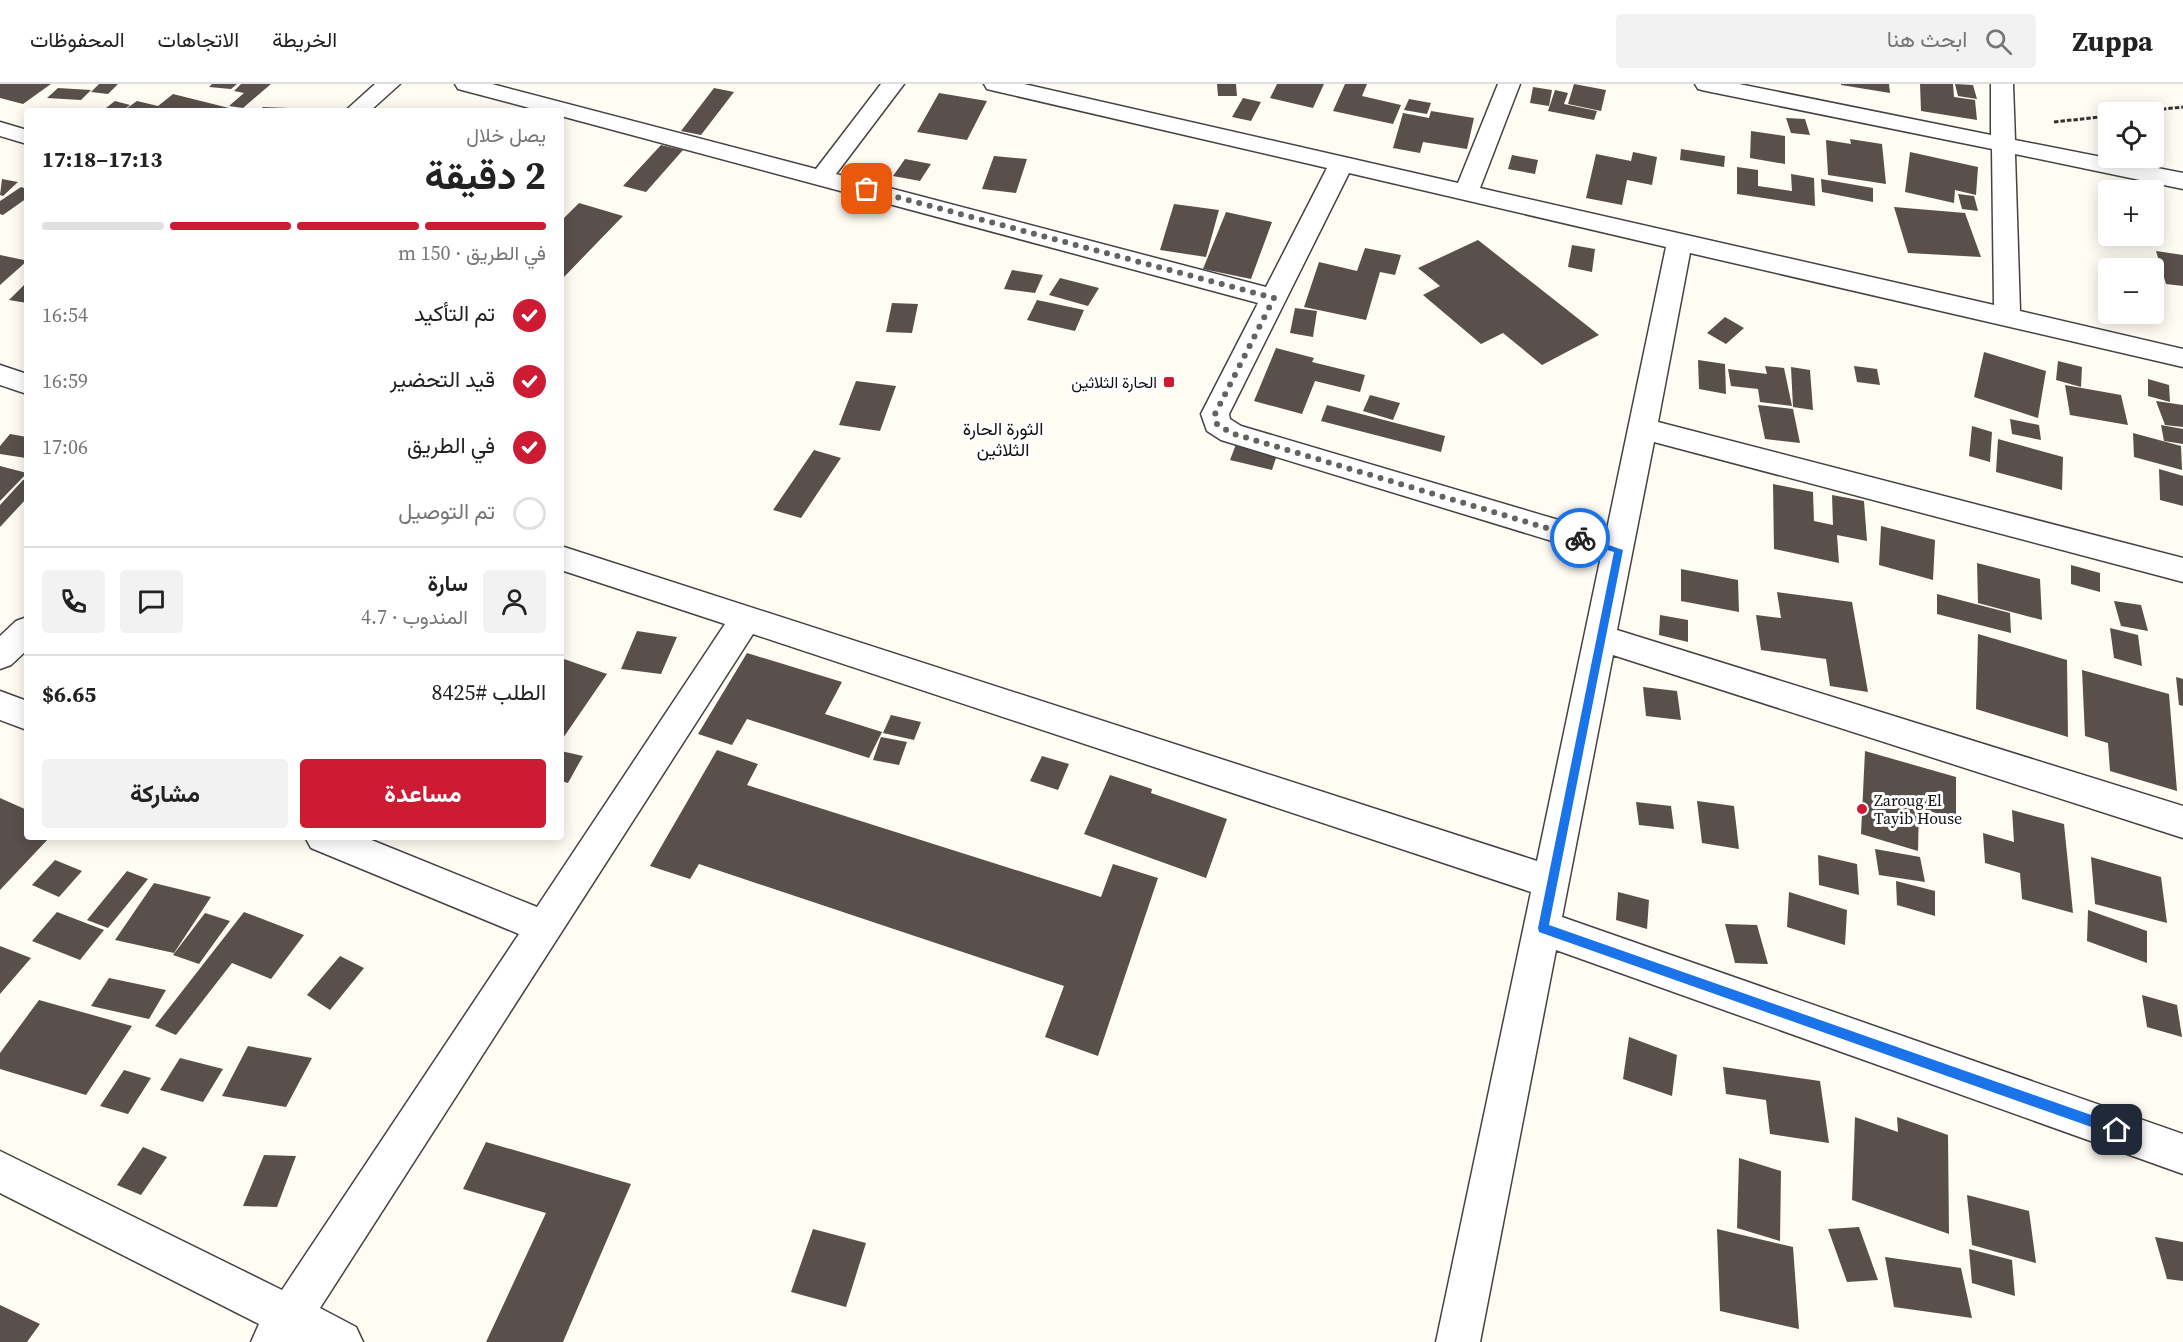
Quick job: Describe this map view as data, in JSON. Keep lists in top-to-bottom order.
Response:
{
  "districts": ["الثورة الحارة الثلاثين"],
  "places": {
    "transit": ["الحارة الثلاثين"],
    "other": ["Zaroug El Tayib House"]
  },
  "page": {
    "header": "Zuppa",
    "search": "ابحث هنا",
    "nav": ["الخريطة", "الاتجاهات", "المحفوظات"],
    "map_buttons": ["+", "−"],
    "heading": ["2 دقيقة", "يصل خلال", "17:13–17:18"],
    "panel": [
      "سارة",
      "المندوب · 4.7",
      "الطلب #8425",
      "$6.65"
    ],
    "bar": "في الطريق · 150 m",
    "list": [
      ["تم التأكيد", "16:54"],
      ["قيد التحضير", "16:59"],
      ["في الطريق", "17:06"],
      "تم التوصيل"
    ],
    "buttons": ["مساعدة", "مشاركة"]
  }
}
